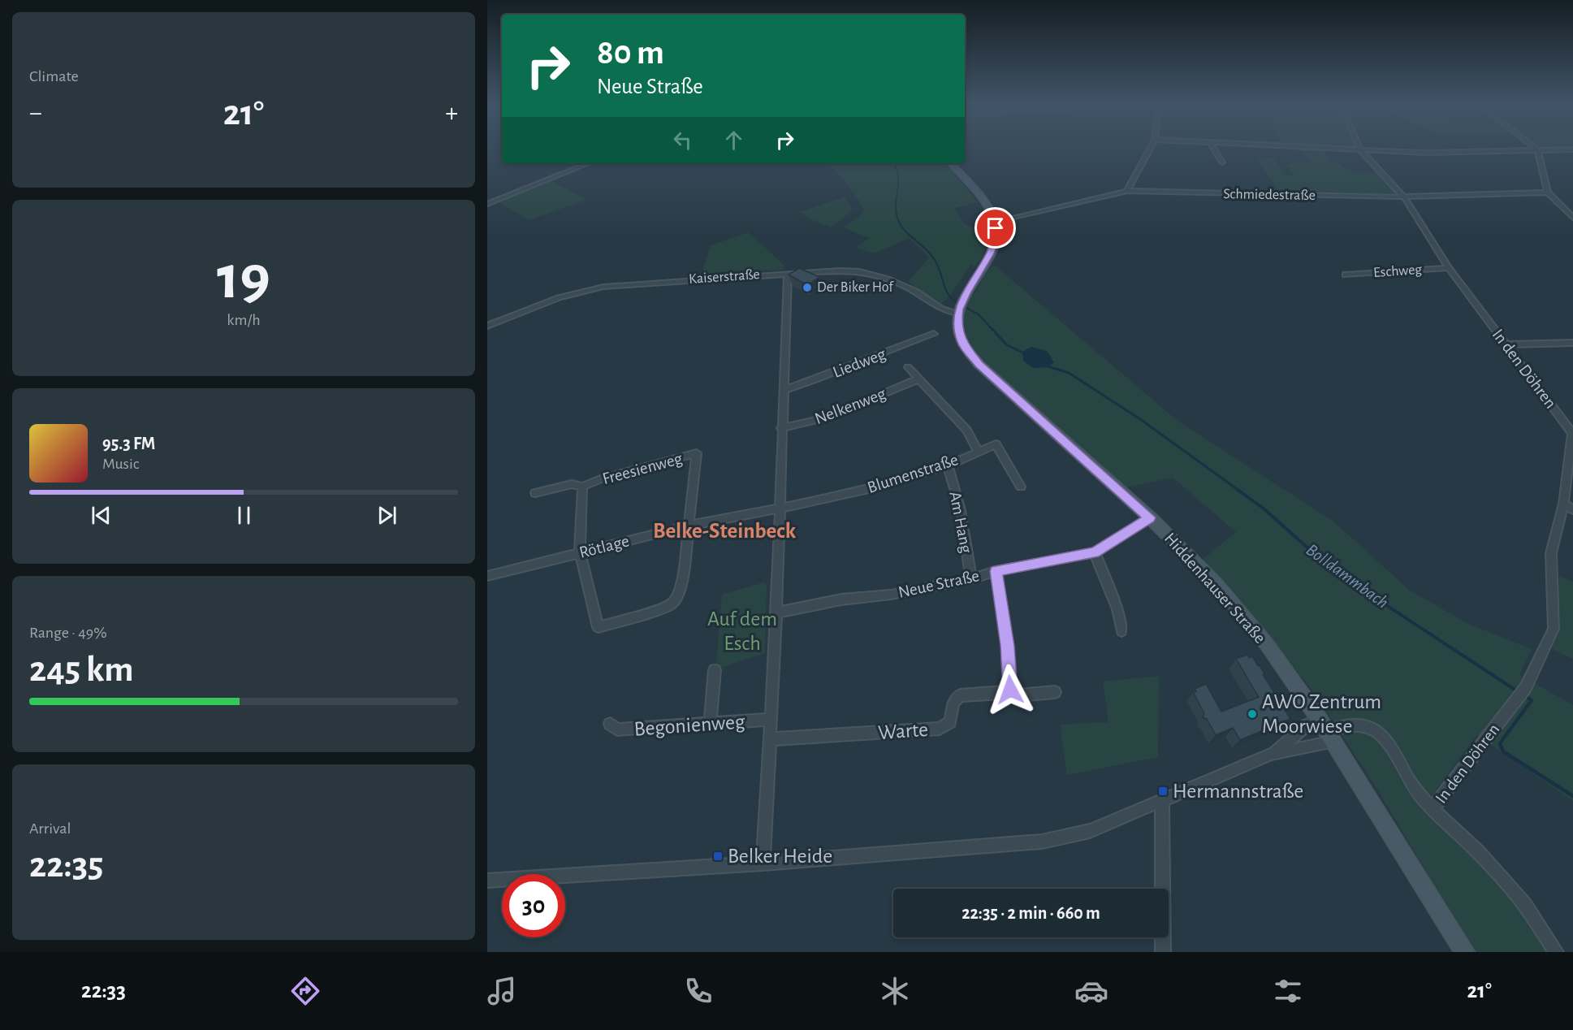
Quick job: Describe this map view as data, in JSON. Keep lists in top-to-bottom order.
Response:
{
  "streets": {
    "main road": ["Hiddenhauser Straße"],
    "street": [
      "Schmiedestraße",
      "Eschweg",
      "Kaiserstraße",
      "Liedweg",
      "In den Döhren",
      "Nelkenweg",
      "Freesienweg",
      "Blumenstraße",
      "Am Hang",
      "Rötlage",
      "Neue Straße",
      "Begonienweg",
      "Warte"
    ]
  },
  "crossings": [
    ["Schmiedestraße", "In den Döhren"],
    ["Eschweg", "In den Döhren"],
    ["Kaiserstraße", "Hiddenhauser Straße"],
    ["In den Döhren", "Hiddenhauser Straße"],
    ["Freesienweg", "Rötlage"],
    ["Blumenstraße", "Am Hang"],
    ["Blumenstraße", "Rötlage"],
    ["Am Hang", "Neue Straße"],
    ["Neue Straße", "Hiddenhauser Straße"]
  ],
  "districts": ["Belke-Steinbeck"],
  "water": ["Bolldammbach"],
  "parks": ["Auf dem Esch"],
  "places": {
    "other": ["Der Biker Hof", "AWO Zentrum Moorwiese"],
    "transit": ["Hermannstraße", "Belker Heide"]
  },
  "page": {
    "tile": [
      "Climate",
      ["19", "km/h"],
      ["Range · 49%", "245 km"],
      ["Arrival", "22:35"]
    ],
    "turn": ["80 m", "Neue Straße"],
    "heat": ["−", "21°", "+"],
    "song": ["95.3 FM", "Music"],
    "limit": "30",
    "trip": "22:35 · 2 min · 660 m",
    "tabs": ["22:33", "21°"]
  }
}
